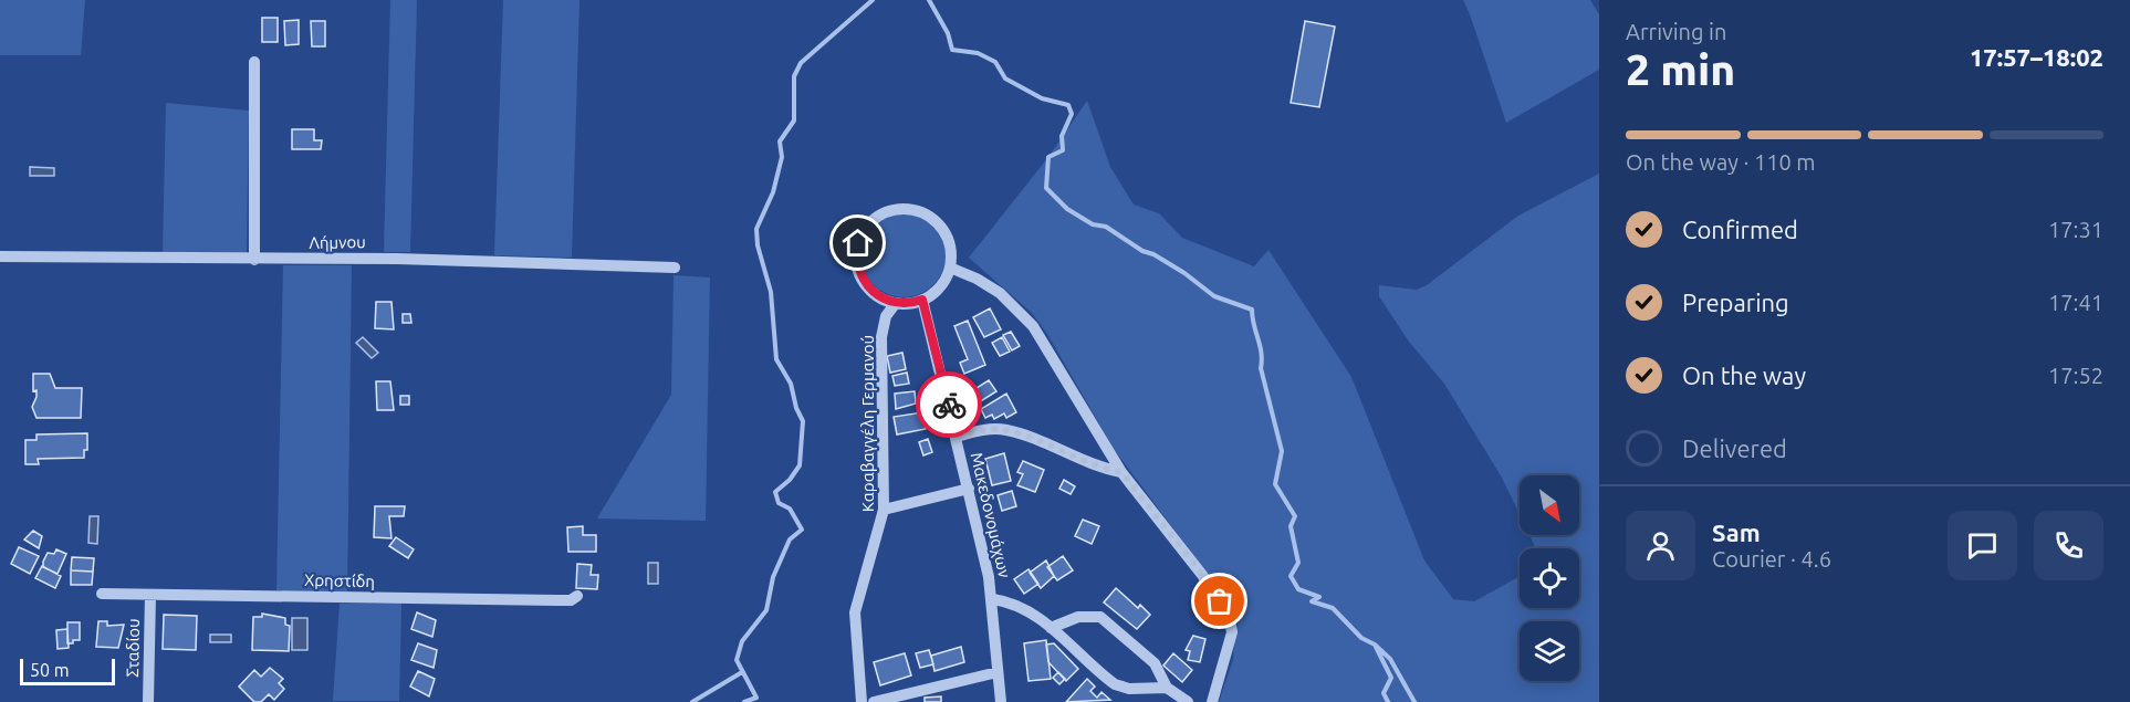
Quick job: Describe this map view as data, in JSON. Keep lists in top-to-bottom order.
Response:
{
  "streets": {
    "street": [
      "Λήμνου",
      "Καραβαγγέλη Γερμανού",
      "Μακεδονομάχων",
      "Χρηστίδη",
      "Σταδίου"
    ]
  },
  "crossings": [
    ["Καραβαγγέλη Γερμανού", "Μακεδονομάχων"],
    ["Χρηστίδη", "Σταδίου"]
  ],
  "scale_bar": "50 m",
  "north": "bottom right",
  "page": {
    "heading": ["2 min", "Arriving in", "17:57–18:02"],
    "panel": ["Sam", "Courier · 4.6"],
    "bar": "On the way · 110 m",
    "list": [
      ["Confirmed", "17:31"],
      ["Preparing", "17:41"],
      ["On the way", "17:52"],
      "Delivered"
    ],
    "scale": "50 m"
  }
}
